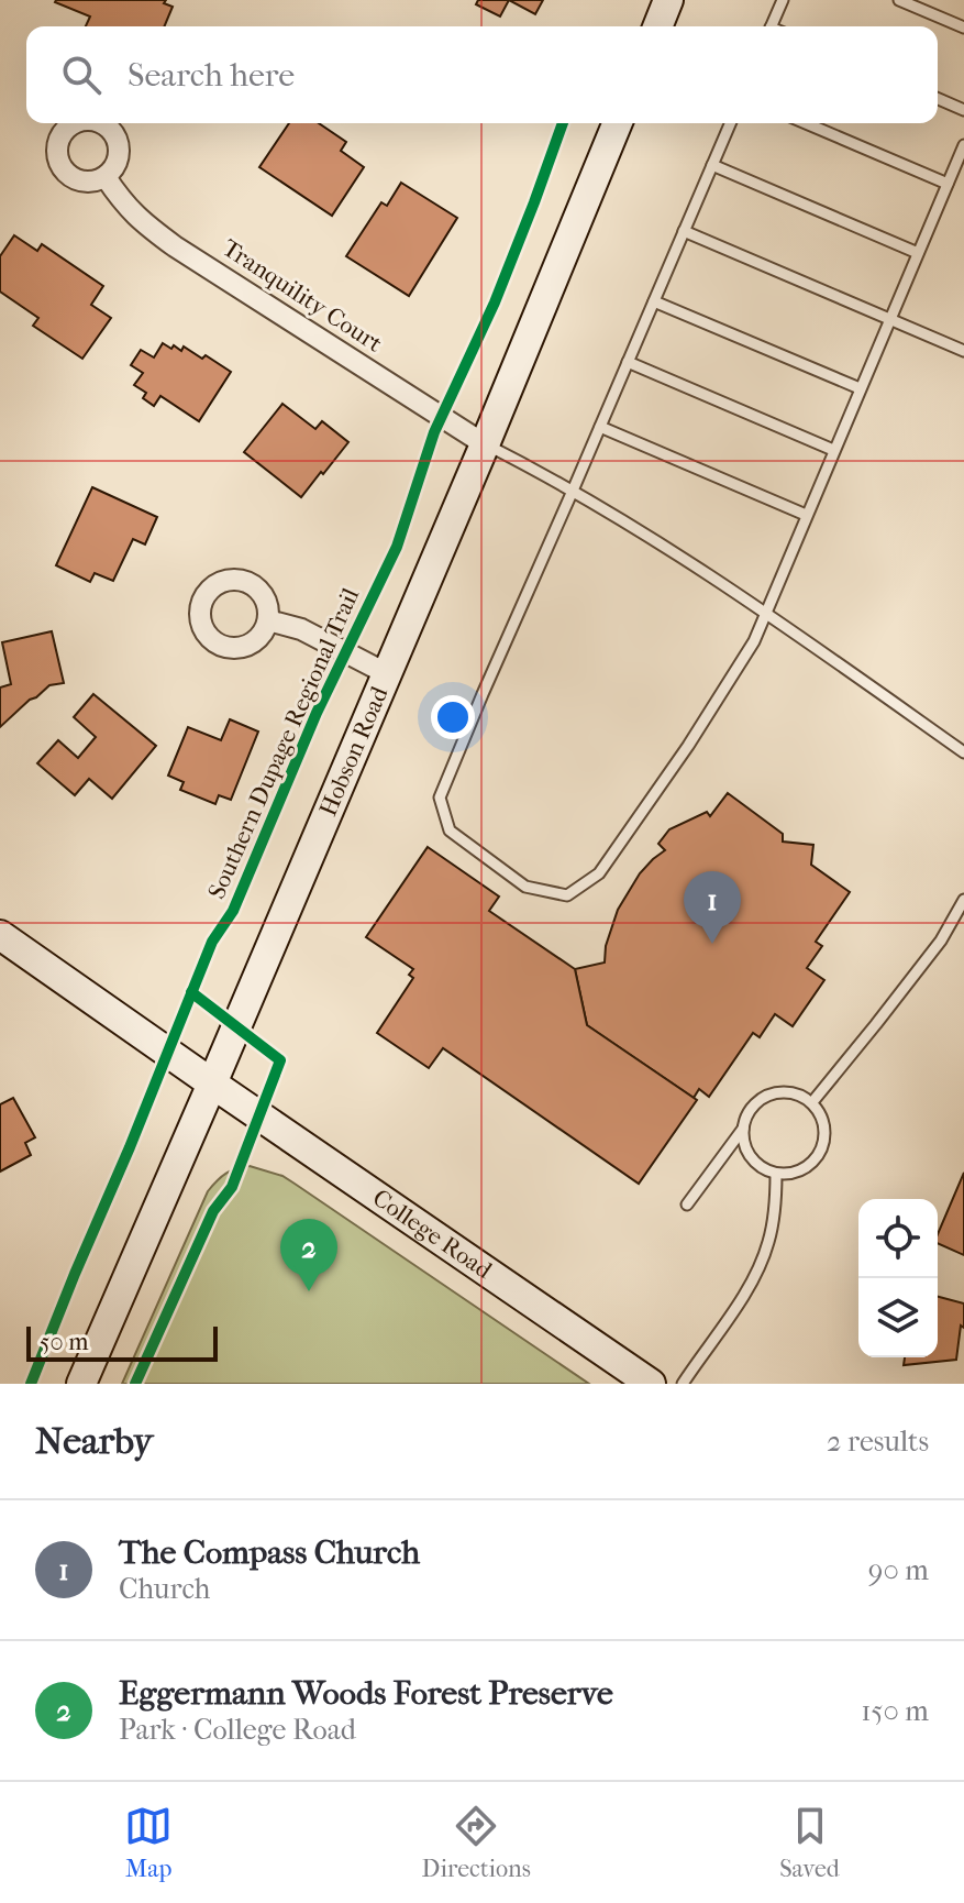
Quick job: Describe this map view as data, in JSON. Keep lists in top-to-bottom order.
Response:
{
  "streets": {
    "main road": ["Hobson Road", "College Road"],
    "street": ["Tranquility Court"],
    "cycle path": ["Southern Dupage Regional Trail"]
  },
  "crossings": [
    ["Tranquility Court", "Hobson Road"],
    ["Hobson Road", "College Road"]
  ],
  "scale_bar": "50 m",
  "page": {
    "search": "Search here",
    "pins": ["1", "2"],
    "scale": "50 m",
    "heading": ["Nearby", "2 results"],
    "list": [
      {
        "mark": "1",
        "name": "The Compass Church",
        "note": "Church",
        "value": "90 m"
      },
      {
        "mark": "2",
        "name": "Eggermann Woods Forest Preserve",
        "note": "Park · College Road",
        "value": "150 m"
      }
    ],
    "nav": ["Map", "Directions", "Saved"]
  }
}
